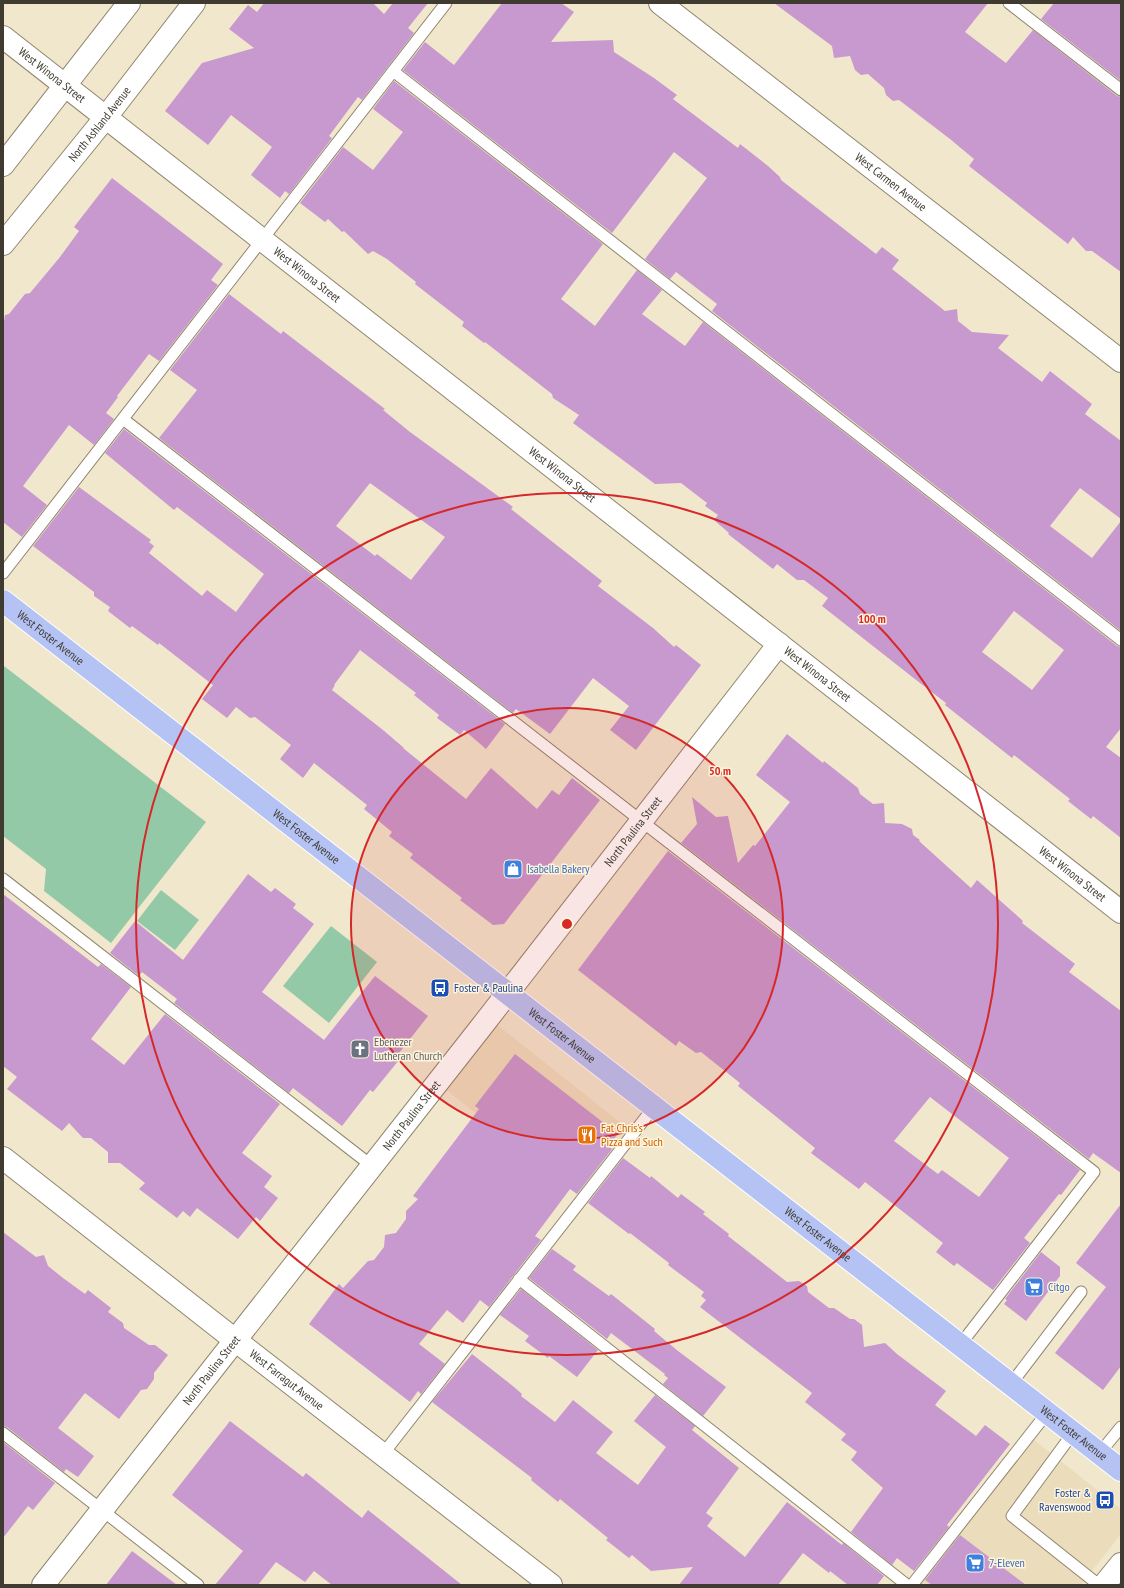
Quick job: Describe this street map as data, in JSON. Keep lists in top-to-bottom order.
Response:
{
  "streets": {
    "main road": ["West Foster Avenue"],
    "street": [
      "West Winona Street",
      "North Ashland Avenue",
      "West Carmen Avenue",
      "North Paulina Street",
      "West Farragut Avenue"
    ]
  },
  "crossings": [
    ["West Winona Street", "North Ashland Avenue"],
    ["West Winona Street", "North Paulina Street"],
    ["West Foster Avenue", "North Paulina Street"],
    ["North Paulina Street", "West Farragut Avenue"]
  ],
  "places": {
    "shop": ["Isabella Bakery"],
    "bus stop": ["Foster & Paulina", "Foster & Ravenswood"],
    "church": ["Ebenezer Lutheran Church"],
    "restaurant": ["Fat Chris's Pizza and Such"],
    "supermarket": ["Citgo", "7-Eleven"]
  },
  "rings": ["100 m", "50 m"]
}
